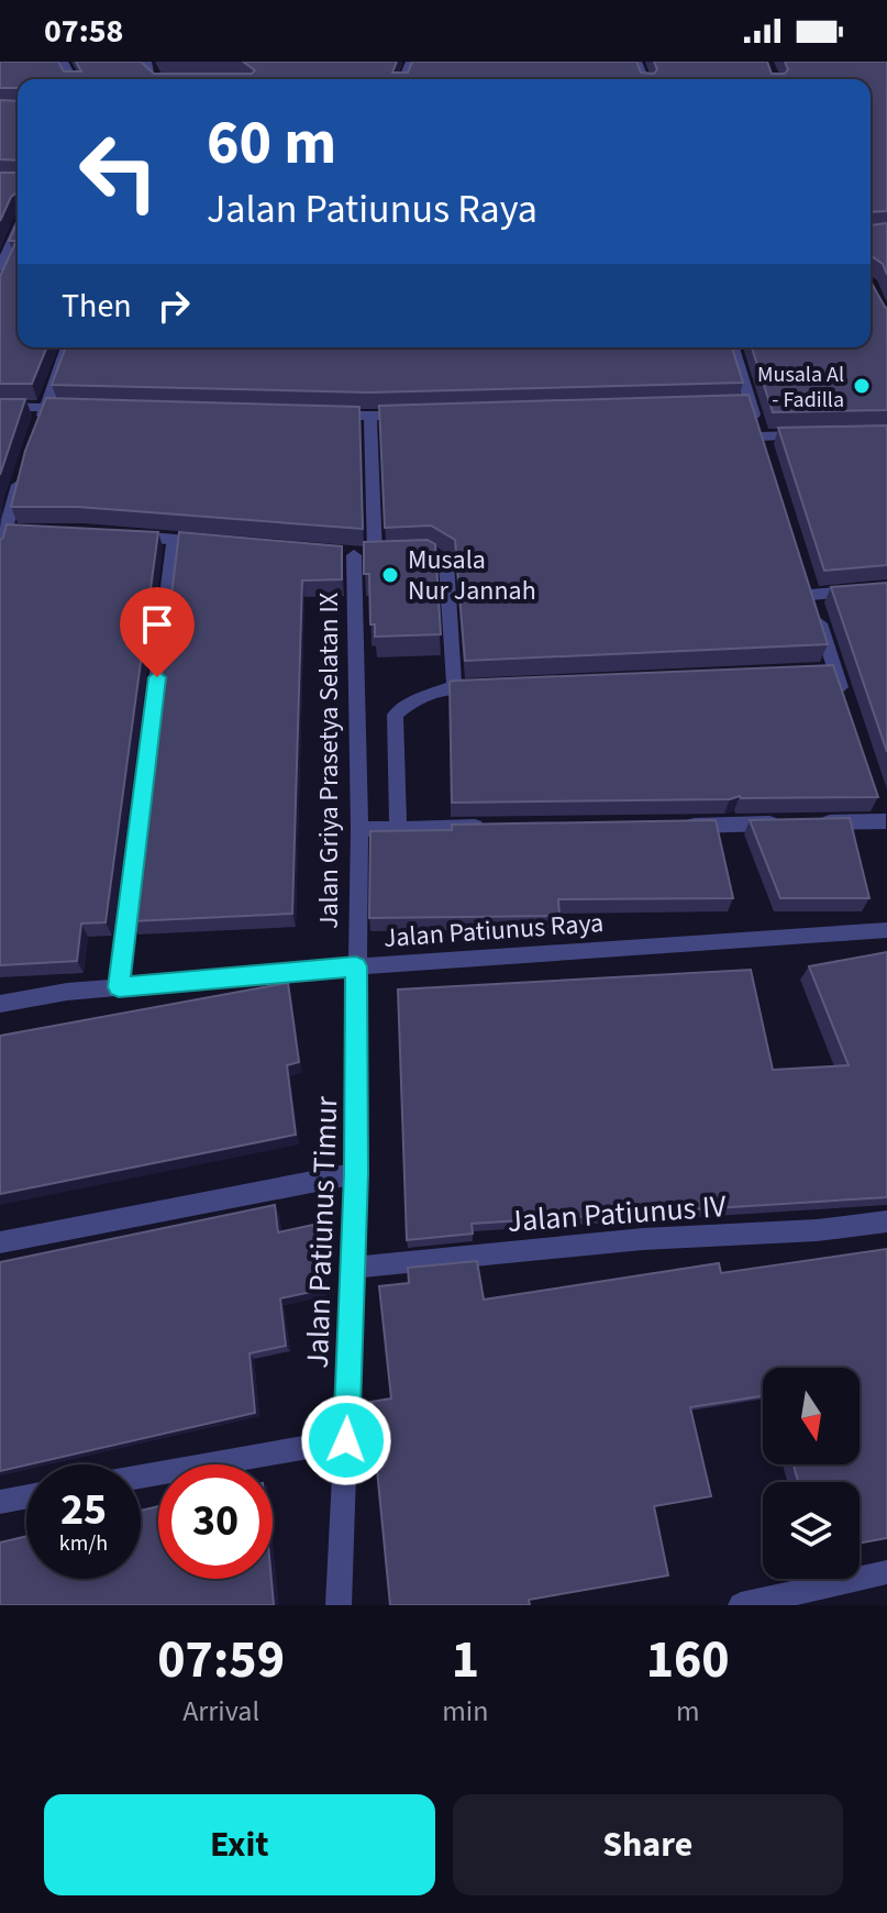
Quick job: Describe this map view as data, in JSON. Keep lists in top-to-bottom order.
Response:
{
  "streets": {
    "street": [
      "Jalan Griya Prasetya Selatan IX",
      "Jalan Patiunus Raya",
      "Jalan Patiunus IV",
      "Jalan Patiunus Timur"
    ]
  },
  "crossings": [
    ["Jalan Griya Prasetya Selatan IX", "Jalan Patiunus Raya"],
    ["Jalan Griya Prasetya Selatan IX", "Jalan Patiunus Timur"],
    ["Jalan Patiunus Raya", "Jalan Patiunus Timur"],
    ["Jalan Patiunus IV", "Jalan Patiunus Timur"]
  ],
  "places": ["Musala Al - Fadilla", "Musala Nur Jannah"],
  "north": "bottom",
  "page": {
    "status": "07:58",
    "turn": ["60 m", "Jalan Patiunus Raya"],
    "then": "Then",
    "speed": "25 km/h",
    "limit": "30",
    "eta": [
      "07:59",
      "Arrival",
      "1",
      "min",
      "160",
      "m"
    ],
    "buttons": ["Exit", "Share"]
  }
}
